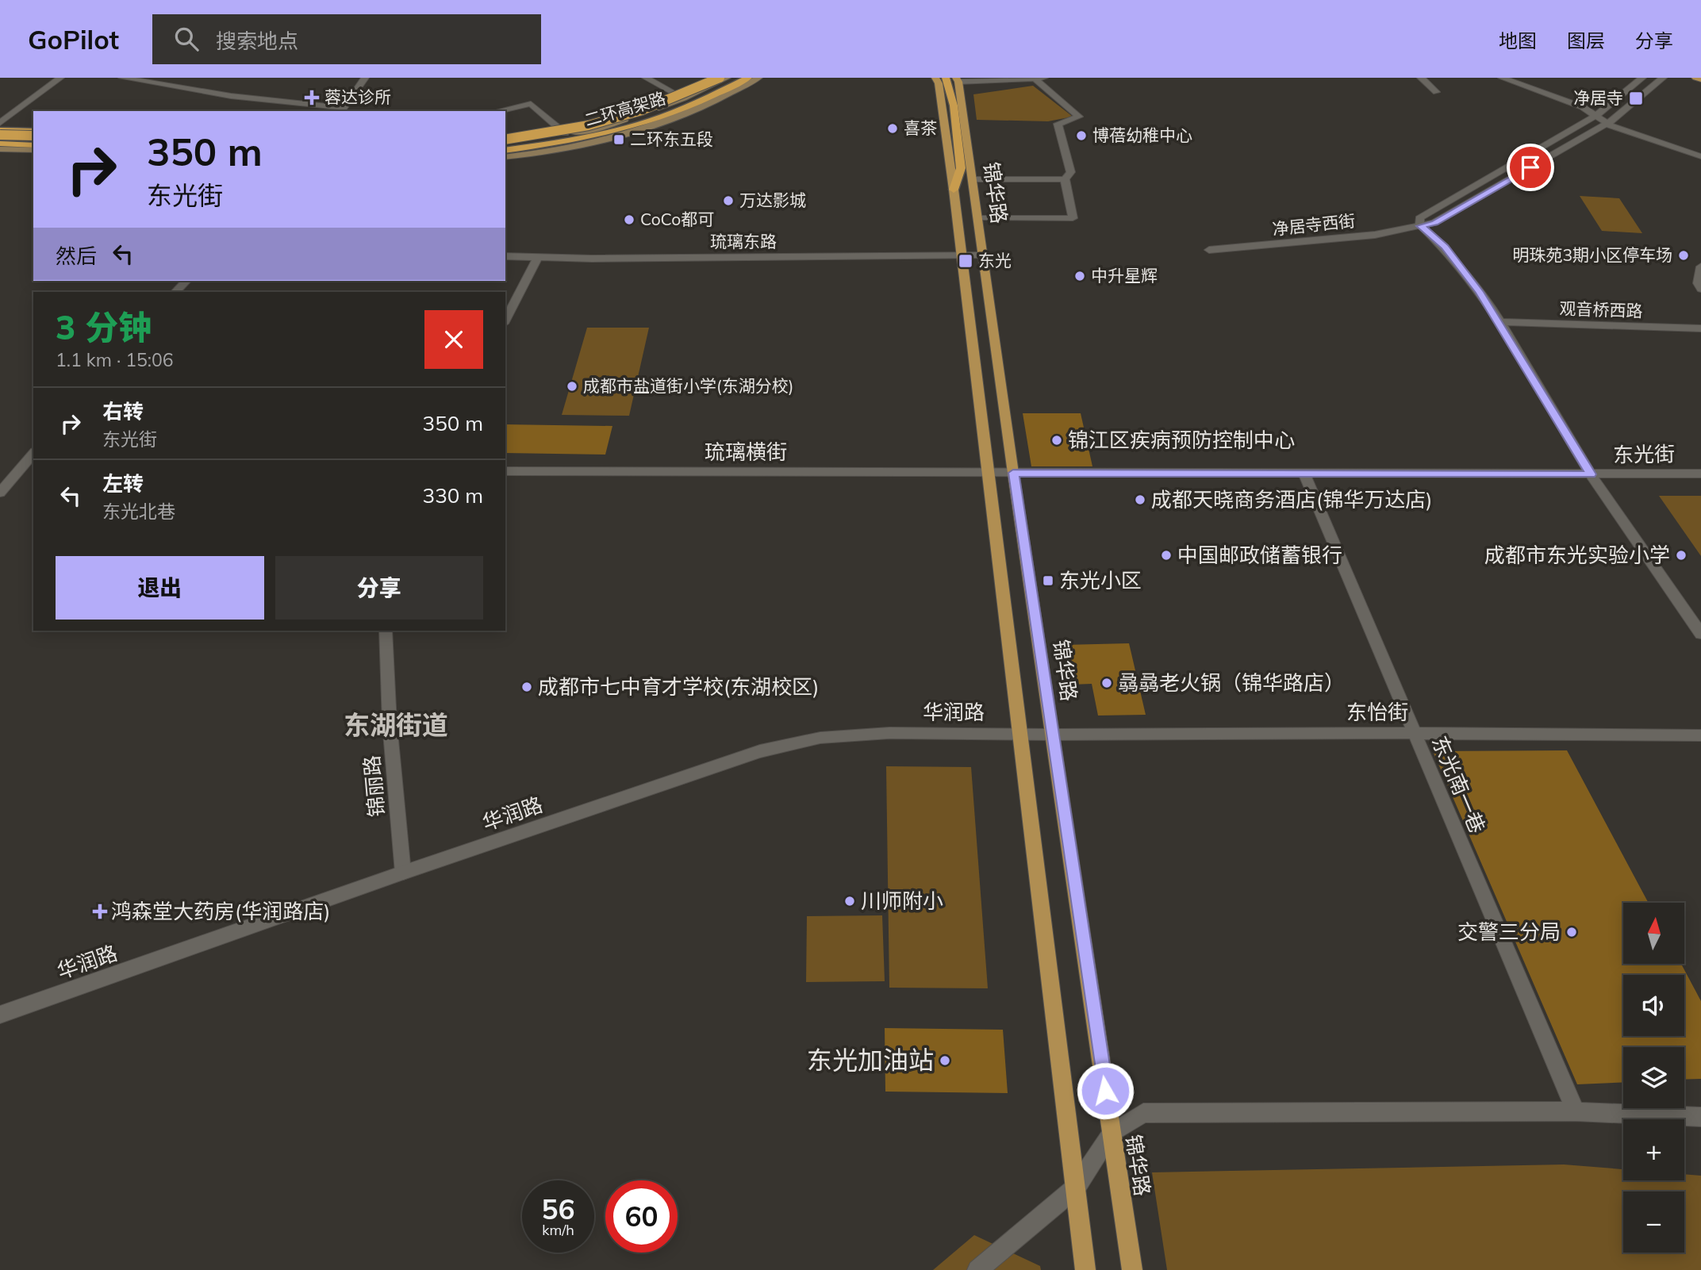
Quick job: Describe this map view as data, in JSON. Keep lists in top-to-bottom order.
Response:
{
  "streets": {
    "highway": ["二环高架路"],
    "main road": ["锦华路"],
    "street": [
      "净居寺西街",
      "琉璃东路",
      "观音桥西路",
      "琉璃横街",
      "东光街",
      "华润路",
      "东怡街",
      "东光南一巷",
      "锦丽路"
    ]
  },
  "crossings": [
    ["锦华路", "琉璃东路"],
    ["锦华路", "琉璃横街"],
    ["锦华路", "东光街"],
    ["锦华路", "华润路"],
    ["锦华路", "东怡街"],
    ["琉璃横街", "东光街"],
    ["东光街", "东光南一巷"],
    ["华润路", "东怡街"],
    ["华润路", "锦丽路"],
    ["东怡街", "东光南一巷"]
  ],
  "districts": ["东湖街道"],
  "places": {
    "health": ["蓉达诊所", "鸿森堂大药房(华润路店)"],
    "transit": [
      "净居寺",
      "二环东五段",
      "东光",
      "东光小区"
    ],
    "other": [
      "喜茶",
      "博蓓幼稚中心",
      "万达影城",
      "CoCo都可",
      "明珠苑3期小区停车场",
      "中升星辉",
      "成都市盐道街小学(东湖分校)",
      "锦江区疾病预防控制中心",
      "成都天晓商务酒店(锦华万达店)",
      "中国邮政储蓄银行",
      "成都市东光实验小学",
      "骉骉老火锅（锦华路店）",
      "成都市七中育才学校(东湖校区)",
      "川师附小",
      "交警三分局",
      "东光加油站"
    ]
  },
  "north": "top",
  "page": {
    "header": "GoPilot",
    "search": "搜索地点",
    "nav": ["地图", "图层", "分享"],
    "turn": ["350 m", "东光街"],
    "then": "然后",
    "heading": ["3 分钟", "1.1 km · 15:06"],
    "list": [
      {
        "name": "右转",
        "note": "东光街",
        "value": "350 m"
      },
      {
        "name": "左转",
        "note": "东光北巷",
        "value": "330 m"
      }
    ],
    "buttons": ["退出", "分享"],
    "map_buttons": ["+", "−"],
    "speed": "56 km/h",
    "limit": "60"
  }
}
